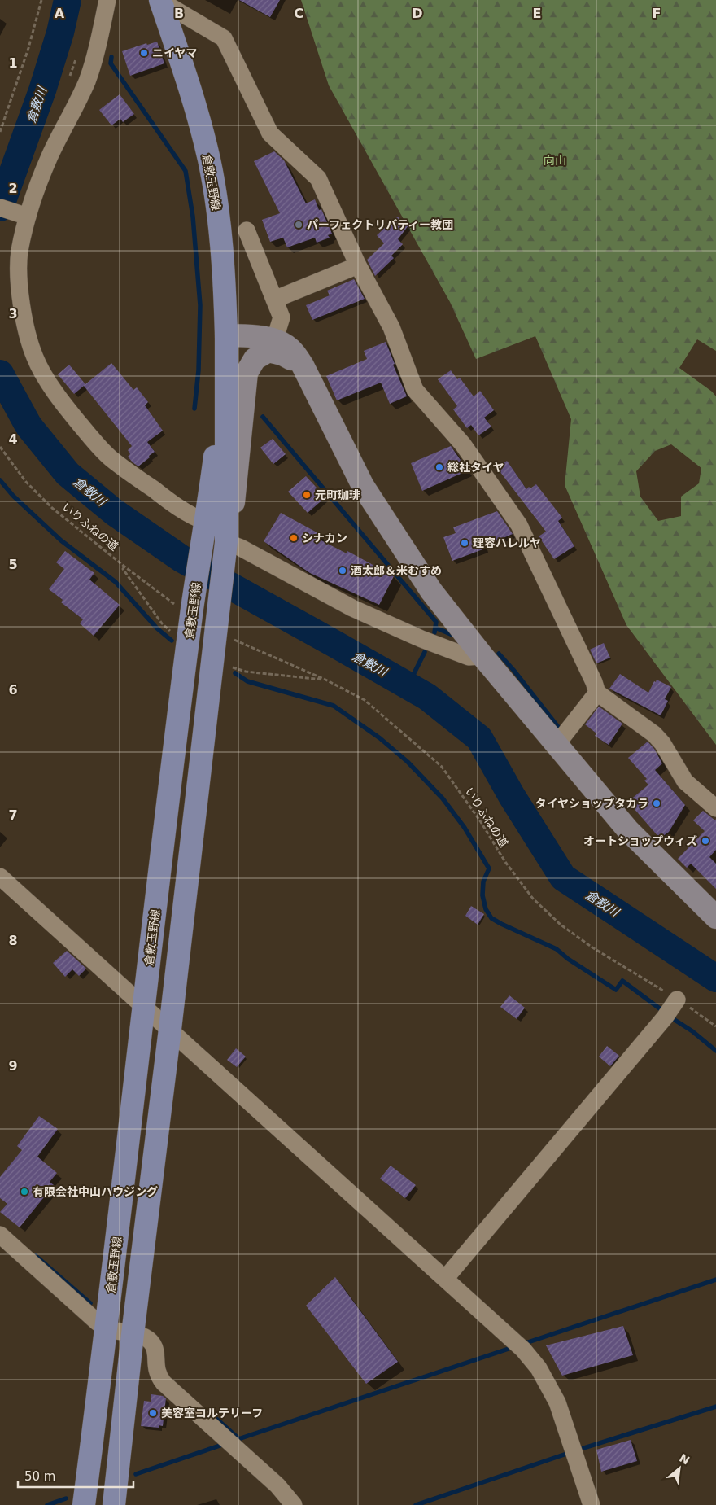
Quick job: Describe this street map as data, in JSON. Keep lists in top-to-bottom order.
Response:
{
  "streets": {
    "main road": ["倉敷玉野線"],
    "path": ["いりふねの道"]
  },
  "crossings": [
    ["倉敷玉野線", "いりふねの道"]
  ],
  "water": ["倉敷川"],
  "parks": ["向山"],
  "places": [
    "ニイヤマ",
    "パーフェクトリバティー教団",
    "総社タイヤ",
    "元町珈琲",
    "シナカン",
    "理容ハレルヤ",
    "酒太郎＆米むすめ",
    "タイヤショップタカラ",
    "オートショップウィズ",
    "有限会社中山ハウジング",
    "美容室コルテリーフ"
  ],
  "scale_bar": "50 m",
  "north": "top right",
  "grid": {
    "columns": [
      "A",
      "B",
      "C",
      "D",
      "E",
      "F"
    ],
    "rows": [
      "1",
      "2",
      "3",
      "4",
      "5",
      "6",
      "7",
      "8",
      "9"
    ]
  }
}
